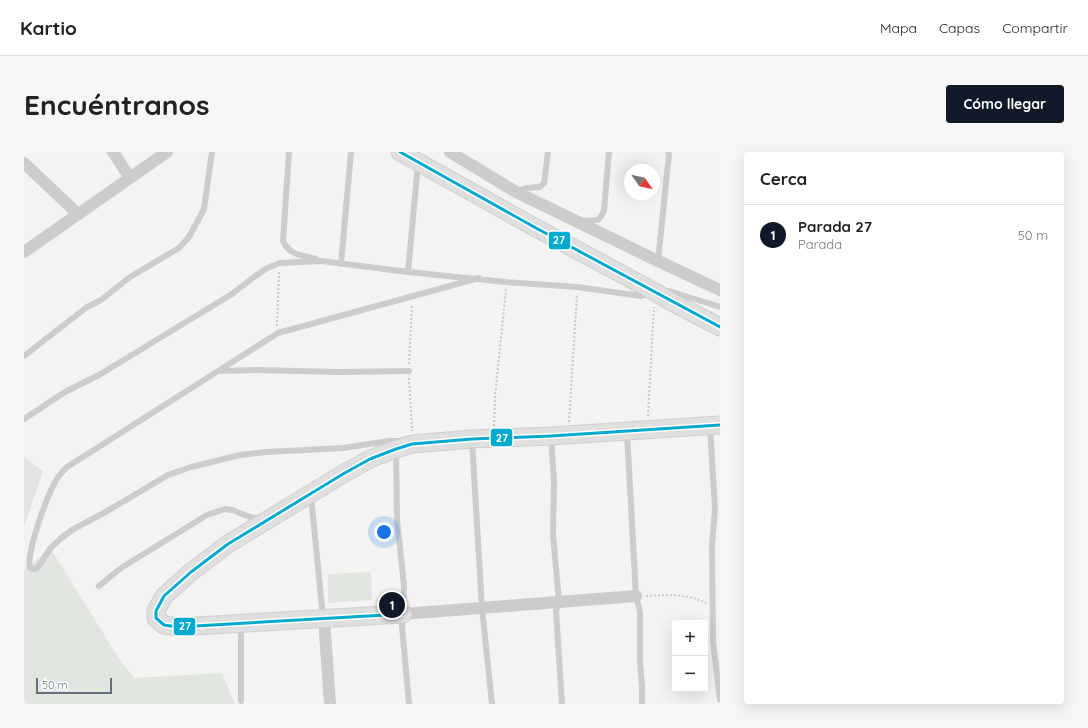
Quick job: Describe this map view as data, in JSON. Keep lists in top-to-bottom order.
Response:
{
  "lines": ["transit line 27"],
  "scale_bar": "50 m",
  "north": "bottom right",
  "page": {
    "header": "Kartio",
    "nav": ["Mapa", "Capas", "Compartir"],
    "buttons": "Cómo llegar",
    "title": "Encuéntranos",
    "heading": "Cerca",
    "list": [
      {
        "mark": "1",
        "name": "Parada 27",
        "note": "Parada",
        "value": "50 m"
      }
    ],
    "pins": "1",
    "map_buttons": ["+", "−"],
    "scale": "50 m"
  }
}
